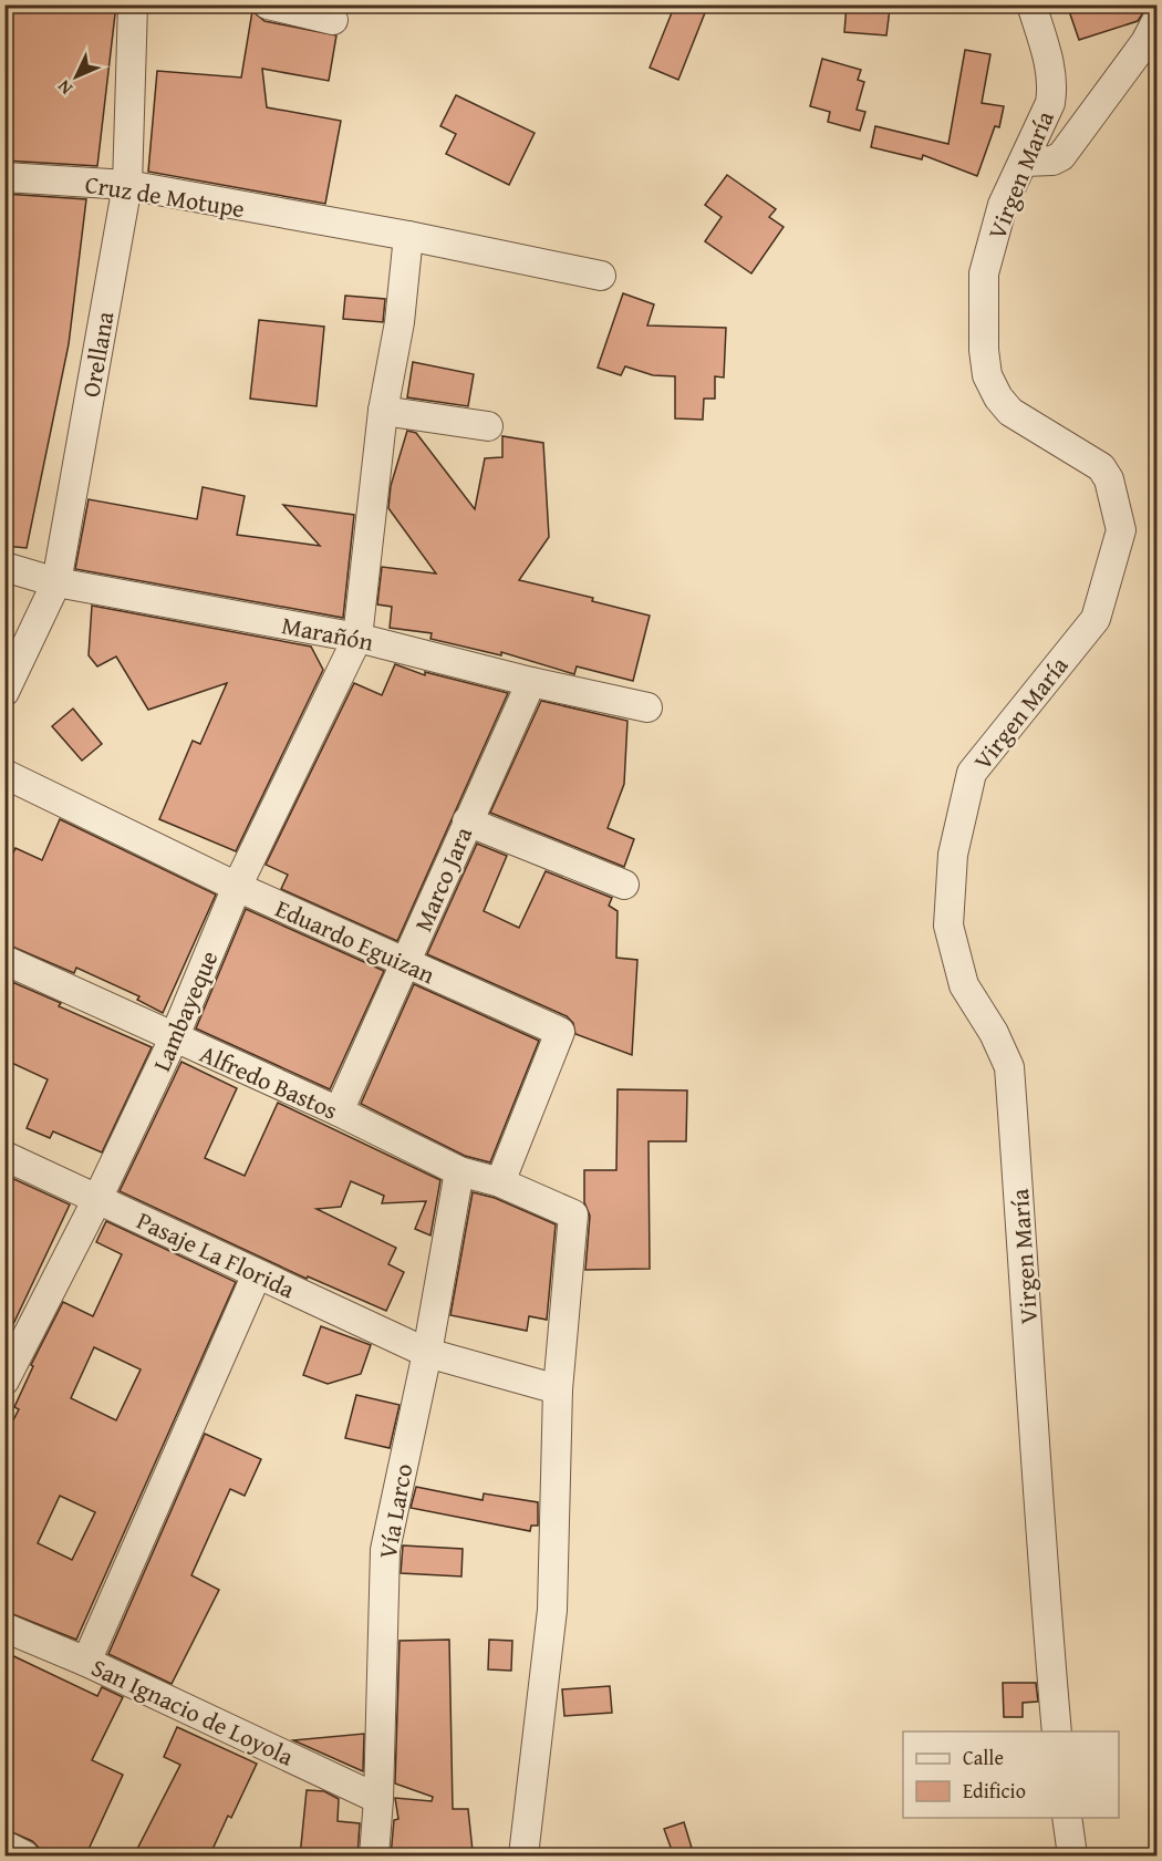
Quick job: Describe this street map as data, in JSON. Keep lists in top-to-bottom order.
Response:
{
  "streets": {
    "street": [
      "Virgen María",
      "Cruz de Motupe",
      "Orellana",
      "Marañón",
      "Marco Jara",
      "Eduardo Eguizan",
      "Lambayeque",
      "Alfredo Bastos",
      "Pasaje La Florida",
      "Vía Larco",
      "San Ignacio de Loyola"
    ]
  },
  "crossings": [
    ["Cruz de Motupe", "Orellana"],
    ["Cruz de Motupe", "Lambayeque"],
    ["Orellana", "Marañón"],
    ["Marañón", "Marco Jara"],
    ["Marañón", "Lambayeque"],
    ["Marco Jara", "Eduardo Eguizan"],
    ["Marco Jara", "Alfredo Bastos"],
    ["Eduardo Eguizan", "Lambayeque"],
    ["Eduardo Eguizan", "Alfredo Bastos"],
    ["Lambayeque", "Alfredo Bastos"],
    ["Lambayeque", "Pasaje La Florida"],
    ["Alfredo Bastos", "Pasaje La Florida"],
    ["Alfredo Bastos", "Vía Larco"],
    ["Pasaje La Florida", "Vía Larco"],
    ["Vía Larco", "San Ignacio de Loyola"]
  ],
  "legend": ["Calle", "Edificio"],
  "north": "bottom left"
}
